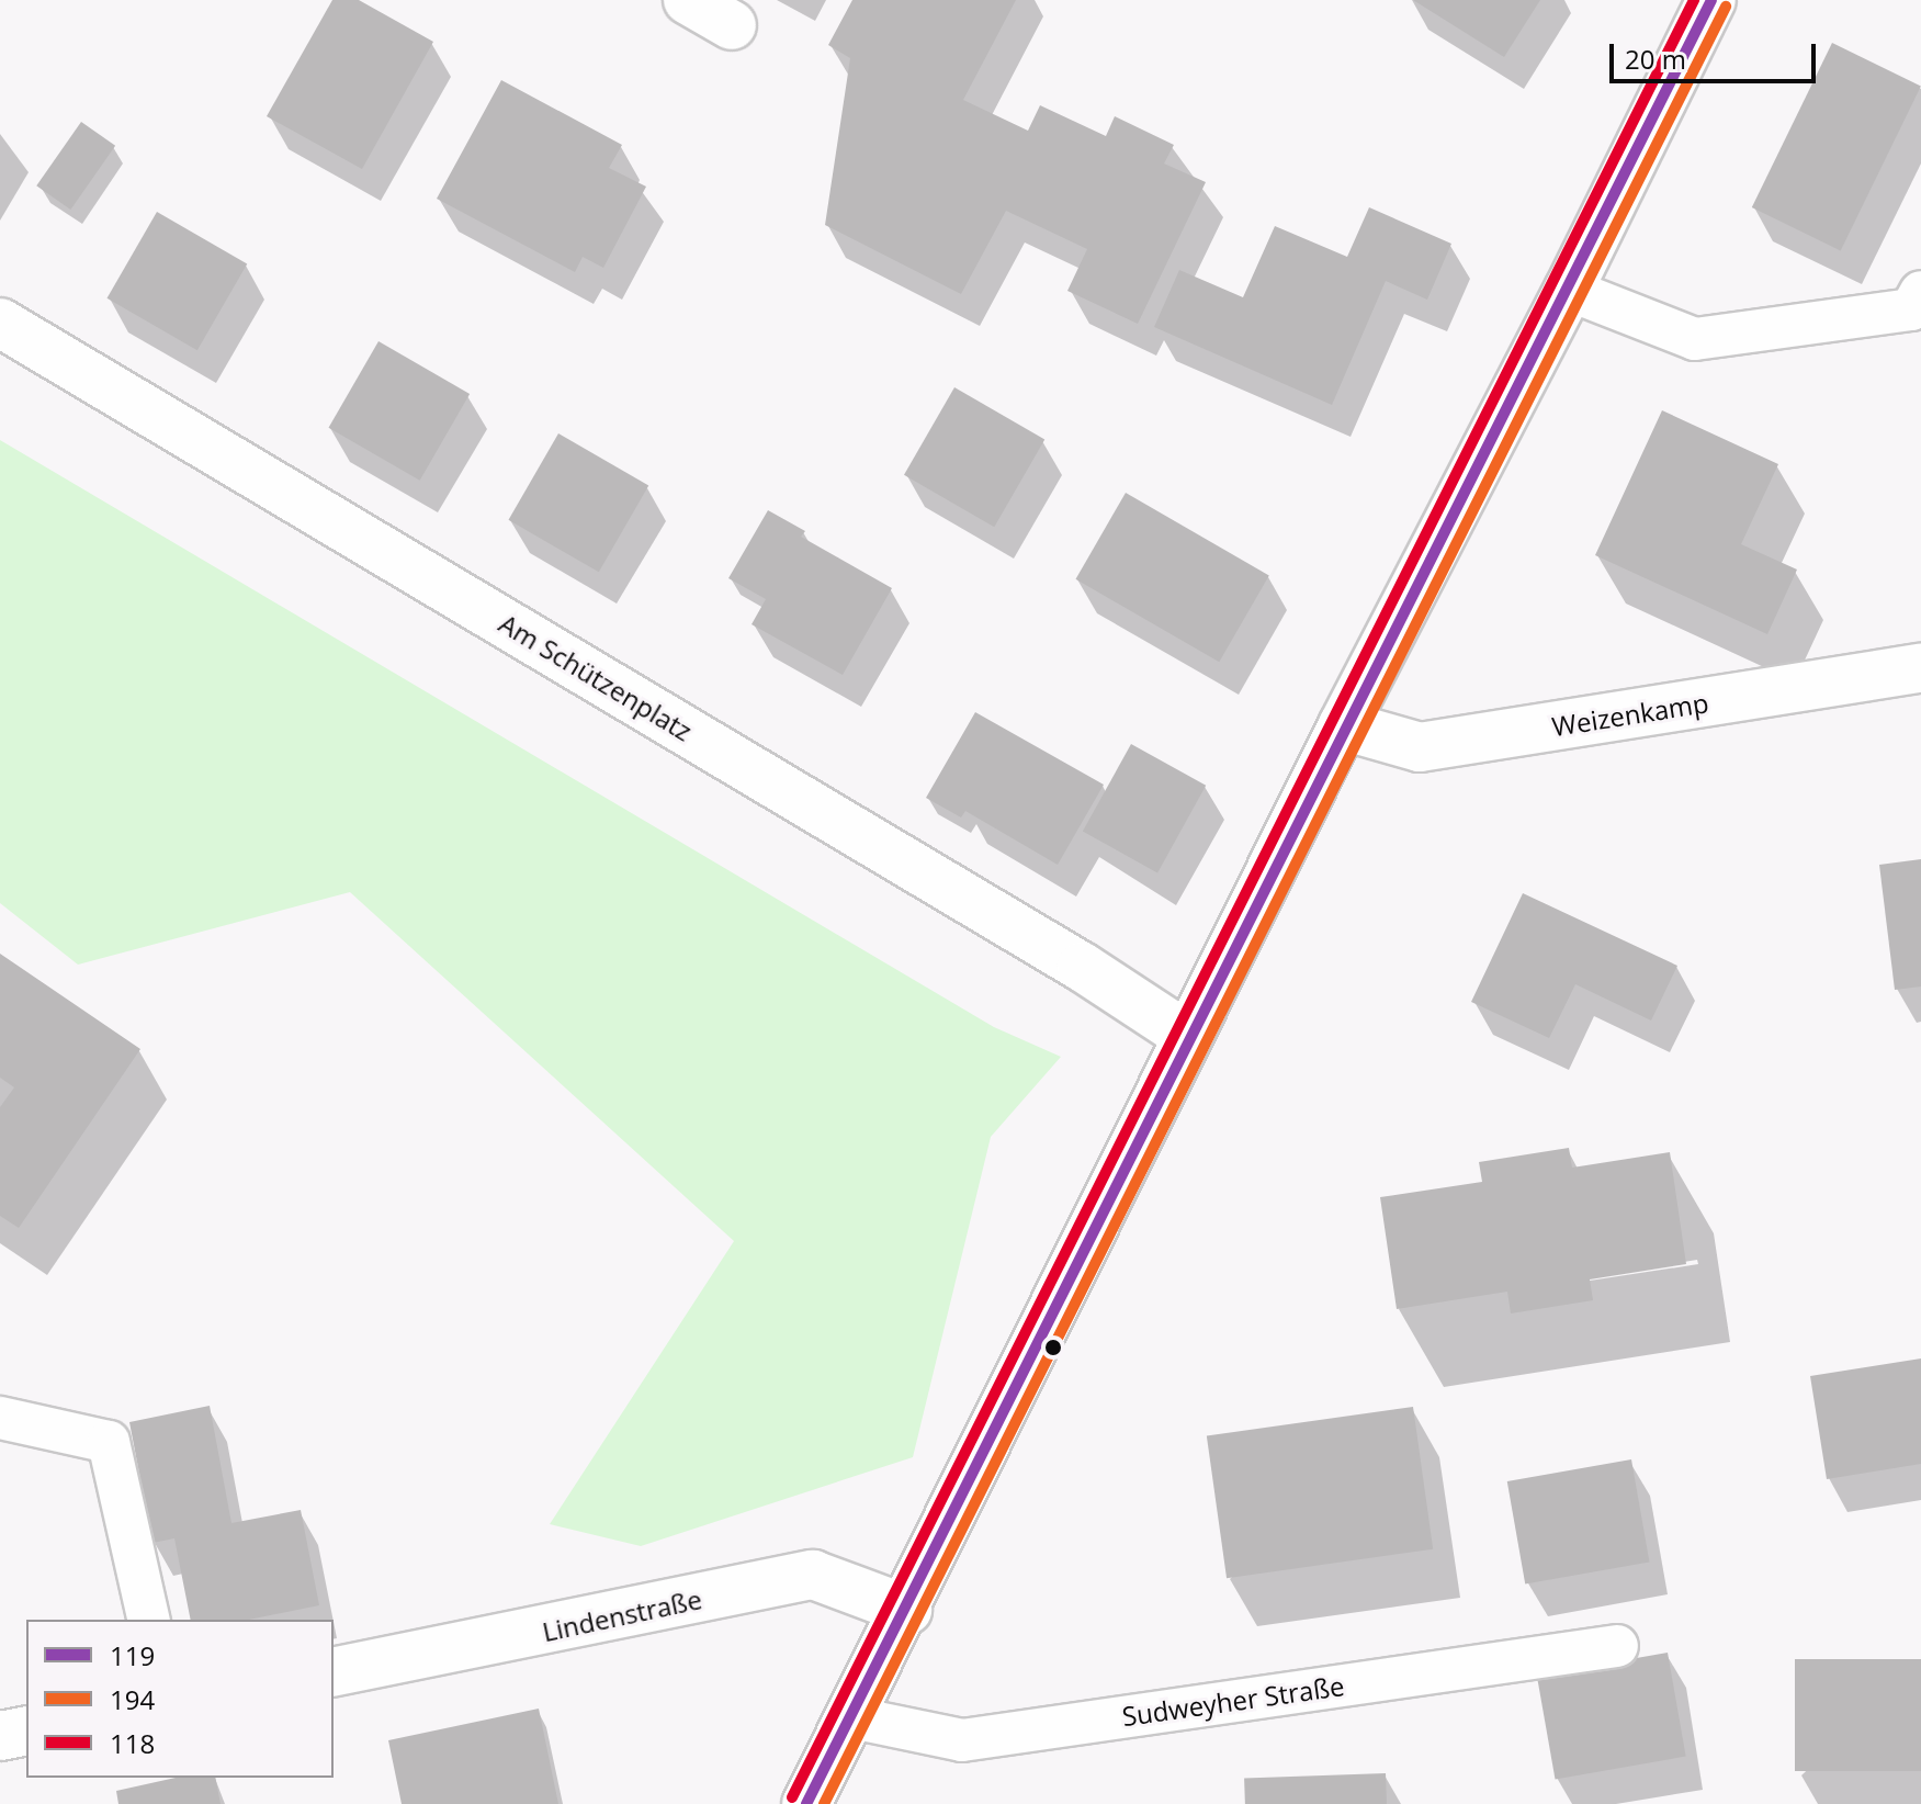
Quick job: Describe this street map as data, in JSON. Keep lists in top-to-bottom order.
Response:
{
  "streets": {
    "street": ["Am Schützenplatz", "Weizenkamp", "Lindenstraße"],
    "lane": ["Sudweyher Straße"]
  },
  "lines": ["transit line 119", "transit line 118", "transit line 194"],
  "legend": ["119", "194", "118"],
  "scale_bar": "20 m"
}
